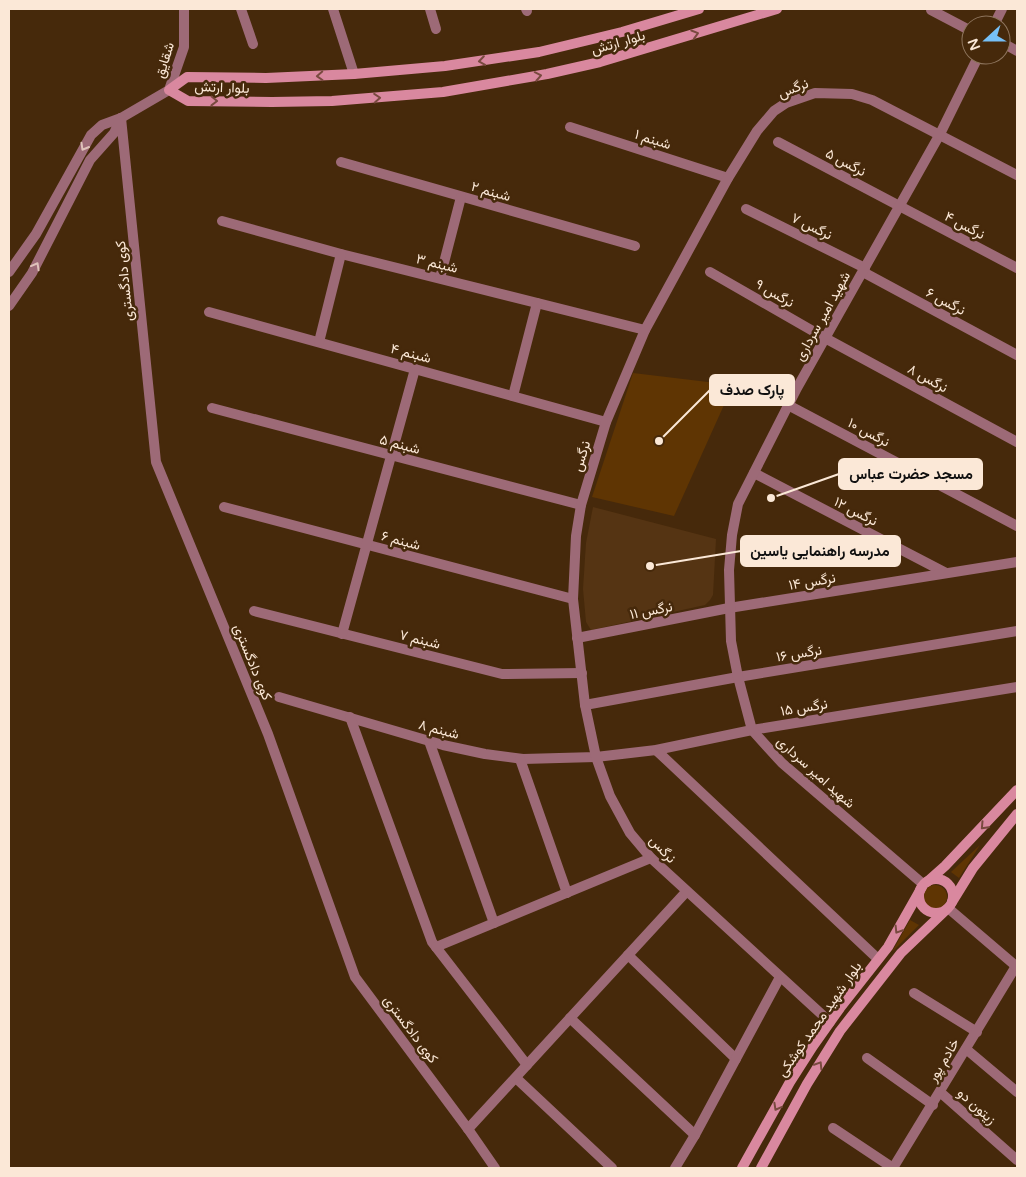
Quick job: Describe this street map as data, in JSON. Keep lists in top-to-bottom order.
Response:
{
  "streets": {
    "main road": ["بلوار ارتش", "بلوار شهید محمد کوشکی"],
    "street": [
      "شقایق",
      "نرگس",
      "شبنم ۱",
      "نرگس ۵",
      "شبنم ۲",
      "نرگس ۴",
      "نرگس ۷",
      "شبنم ۳",
      "کوی دادگستری",
      "نرگس ۹",
      "نرگس ۶",
      "شهید امیر سرداری",
      "شبنم ۴",
      "نرگس ۸",
      "نرگس ۱۰",
      "شبنم ۵",
      "نرگس ۱۲",
      "شبنم ۶",
      "نرگس ۱۴",
      "نرگس ۱۱",
      "شبنم ۷",
      "نرگس ۱۶",
      "نرگس ۱۵",
      "شبنم ۸",
      "خادم پور",
      "زیتون دو"
    ]
  },
  "crossings": [
    ["بلوار ارتش", "شقایق"],
    ["نرگس", "شبنم ۱"],
    ["نرگس", "شبنم ۳"],
    ["نرگس", "شهید امیر سرداری"],
    ["نرگس", "شبنم ۴"],
    ["نرگس", "شبنم ۵"],
    ["نرگس", "شبنم ۶"],
    ["نرگس", "نرگس ۱۱"],
    ["نرگس", "شبنم ۷"],
    ["نرگس", "نرگس ۱۶"],
    ["نرگس", "نرگس ۱۵"],
    ["نرگس", "شبنم ۸"],
    ["نرگس", "بلوار شهید محمد کوشکی"],
    ["نرگس ۵", "نرگس ۴"],
    ["نرگس ۵", "شهید امیر سرداری"],
    ["نرگس ۴", "شهید امیر سرداری"],
    ["نرگس ۷", "نرگس ۶"],
    ["نرگس ۷", "شهید امیر سرداری"],
    ["نرگس ۹", "شهید امیر سرداری"],
    ["نرگس ۹", "نرگس ۸"],
    ["نرگس ۶", "شهید امیر سرداری"],
    ["شهید امیر سرداری", "نرگس ۸"],
    ["شهید امیر سرداری", "نرگس ۱۰"],
    ["شهید امیر سرداری", "نرگس ۱۲"],
    ["شهید امیر سرداری", "نرگس ۱۴"],
    ["شهید امیر سرداری", "نرگس ۱۱"],
    ["شهید امیر سرداری", "نرگس ۱۶"],
    ["شهید امیر سرداری", "نرگس ۱۵"],
    ["شهید امیر سرداری", "بلوار شهید محمد کوشکی"],
    ["نرگس ۱۲", "نرگس ۱۴"],
    ["نرگس ۱۴", "نرگس ۱۱"],
    ["نرگس ۱۵", "شبنم ۸"],
    ["خادم پور", "زیتون دو"]
  ],
  "places": ["پارک صدف", "مسجد حضرت عباس", "مدرسه راهنمایی یاسین"],
  "north": "left"
}
